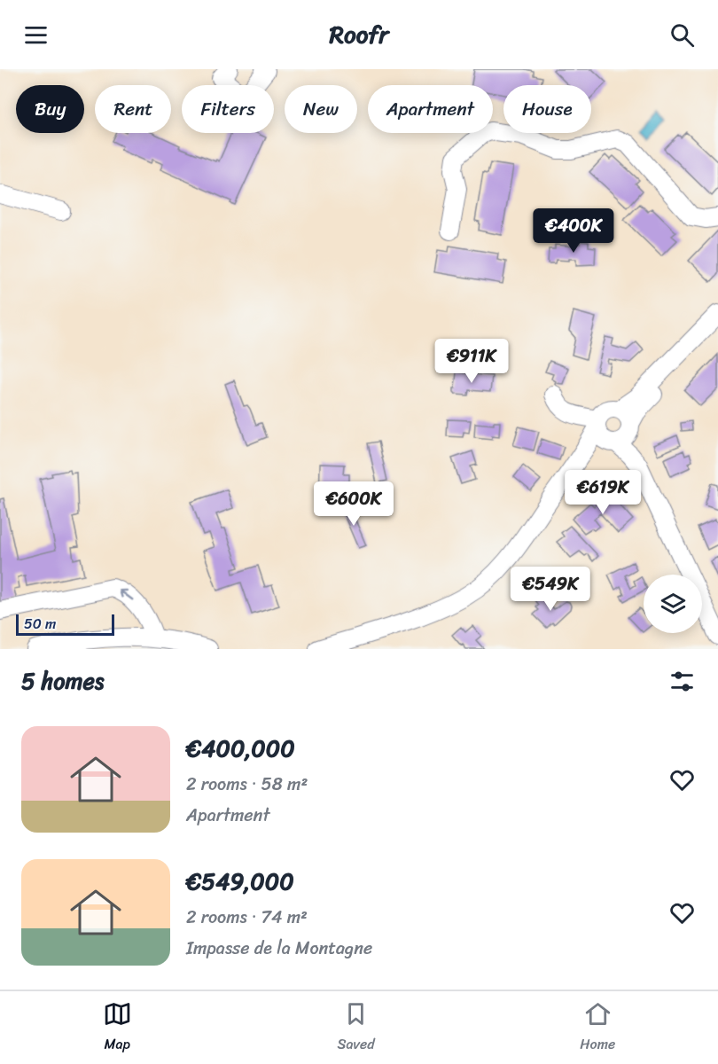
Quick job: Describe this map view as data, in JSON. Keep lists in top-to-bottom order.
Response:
{
  "scale_bar": "50 m",
  "page": {
    "header": "Roofr",
    "chip": [
      "Buy",
      "Rent",
      "Filters",
      "New",
      "Apartment",
      "House"
    ],
    "price": [
      "€400K",
      "€911K",
      "€619K",
      "€600K",
      "€549K"
    ],
    "scale": "50 m",
    "heading": "5 homes",
    "list": [
      {
        "name": "€400,000",
        "note": "2 rooms · 58 m² · Apartment"
      },
      {
        "name": "€549,000",
        "note": "2 rooms · 74 m² · Impasse de la Montagne"
      }
    ],
    "tabs": ["Map", "Saved", "Home"]
  }
}
